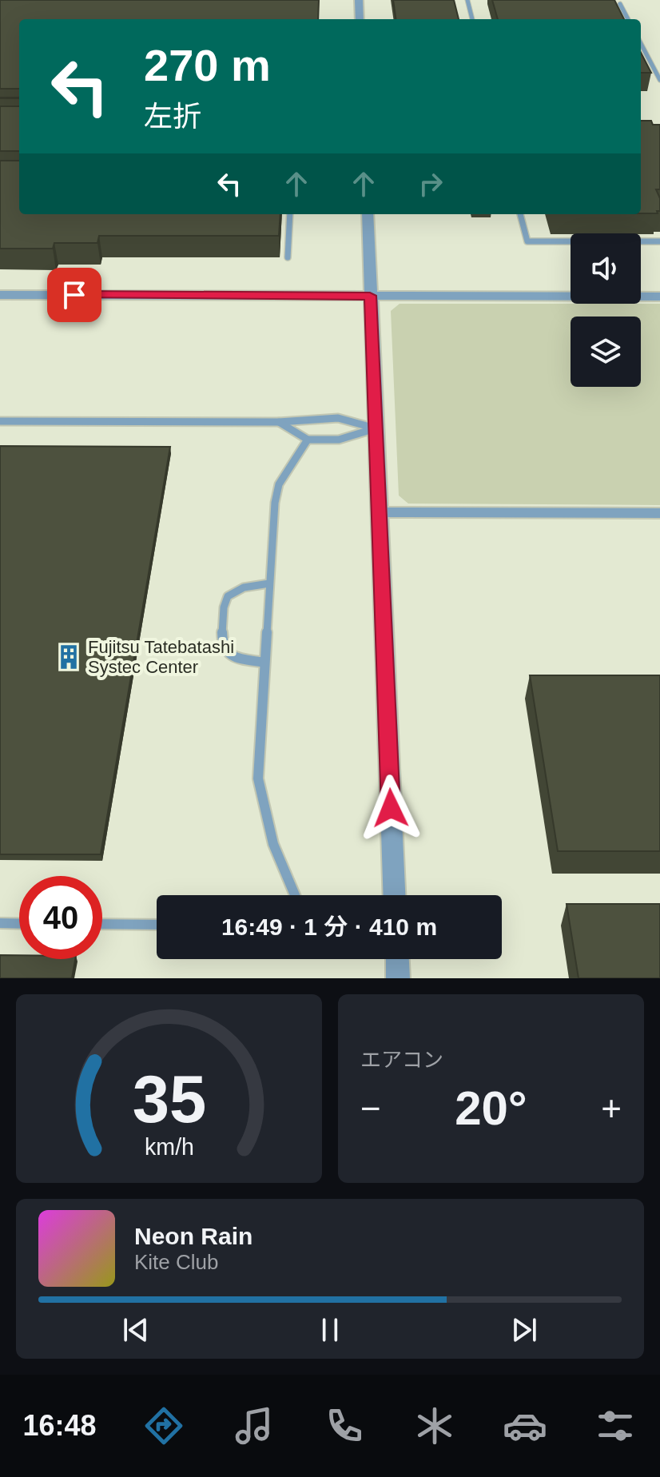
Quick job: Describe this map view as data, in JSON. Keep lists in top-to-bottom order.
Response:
{
  "places": {
    "building": ["Fujitsu Tatebatashi Systec Center"]
  },
  "page": {
    "turn": ["270 m", "左折"],
    "limit": "40",
    "trip": "16:49 · 1 分 · 410 m",
    "tile": "エアコン",
    "heat": ["−", "20°", "+"],
    "song": ["Neon Rain", "Kite Club"],
    "tabs": "16:48",
    "gauge": ["35", "km/h"]
  }
}
